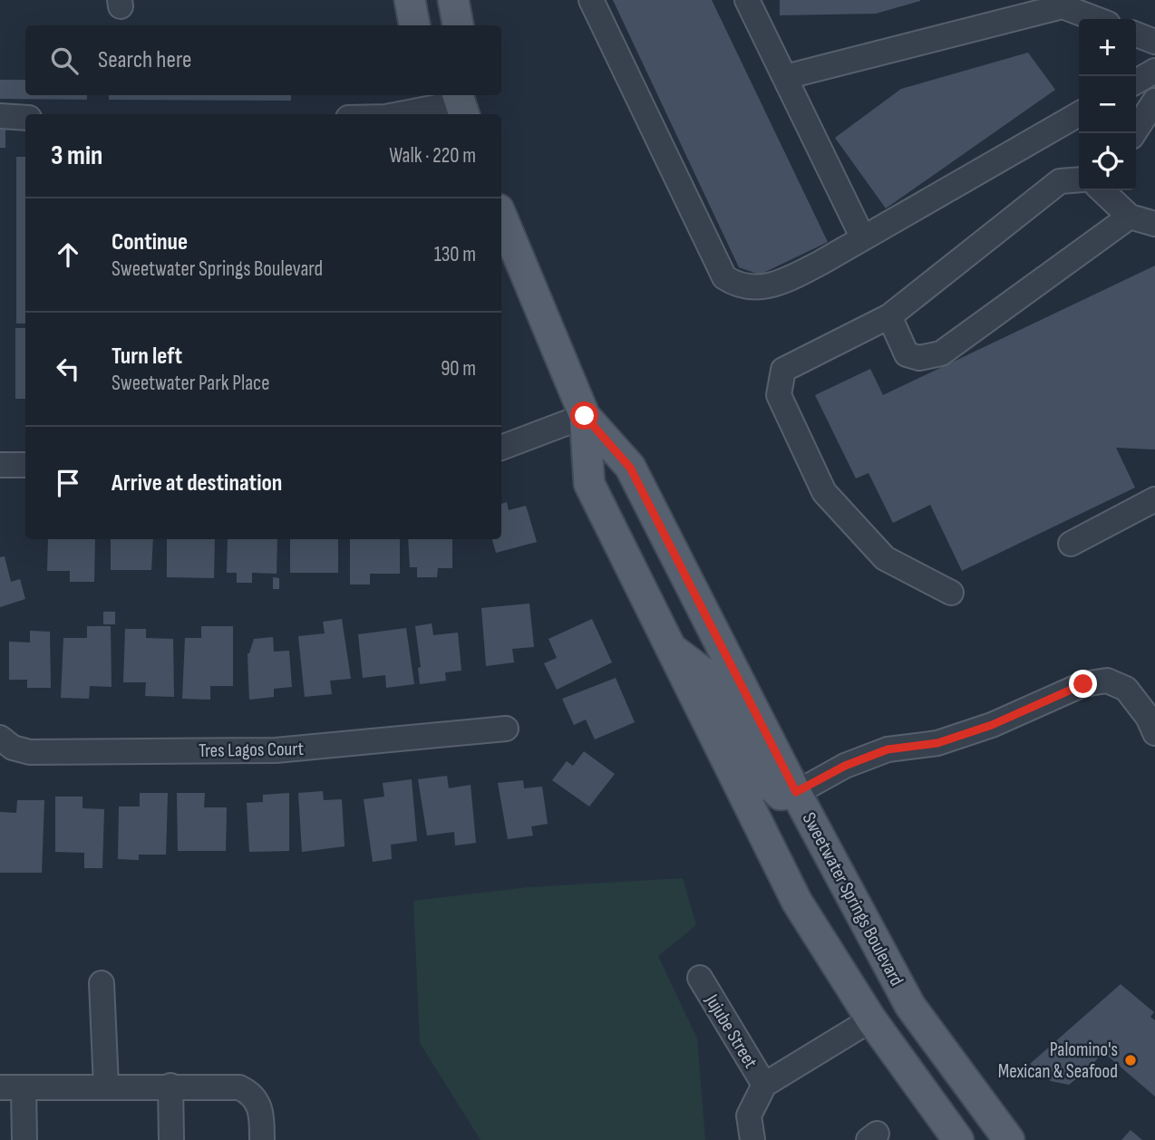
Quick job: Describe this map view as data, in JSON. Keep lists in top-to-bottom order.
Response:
{
  "streets": {
    "main road": ["Sweetwater Springs Boulevard"],
    "street": ["Tres Lagos Court", "Jujube Street"]
  },
  "places": ["Palomino's Mexican & Seafood"],
  "page": {
    "map_buttons": ["+", "−"],
    "search": "Search here",
    "heading": ["3 min", "Walk · 220 m"],
    "list": [
      ["Continue", "Sweetwater Springs Boulevard", "130 m"],
      ["Turn left", "Sweetwater Park Place", "90 m"],
      "Arrive at destination"
    ]
  }
}
